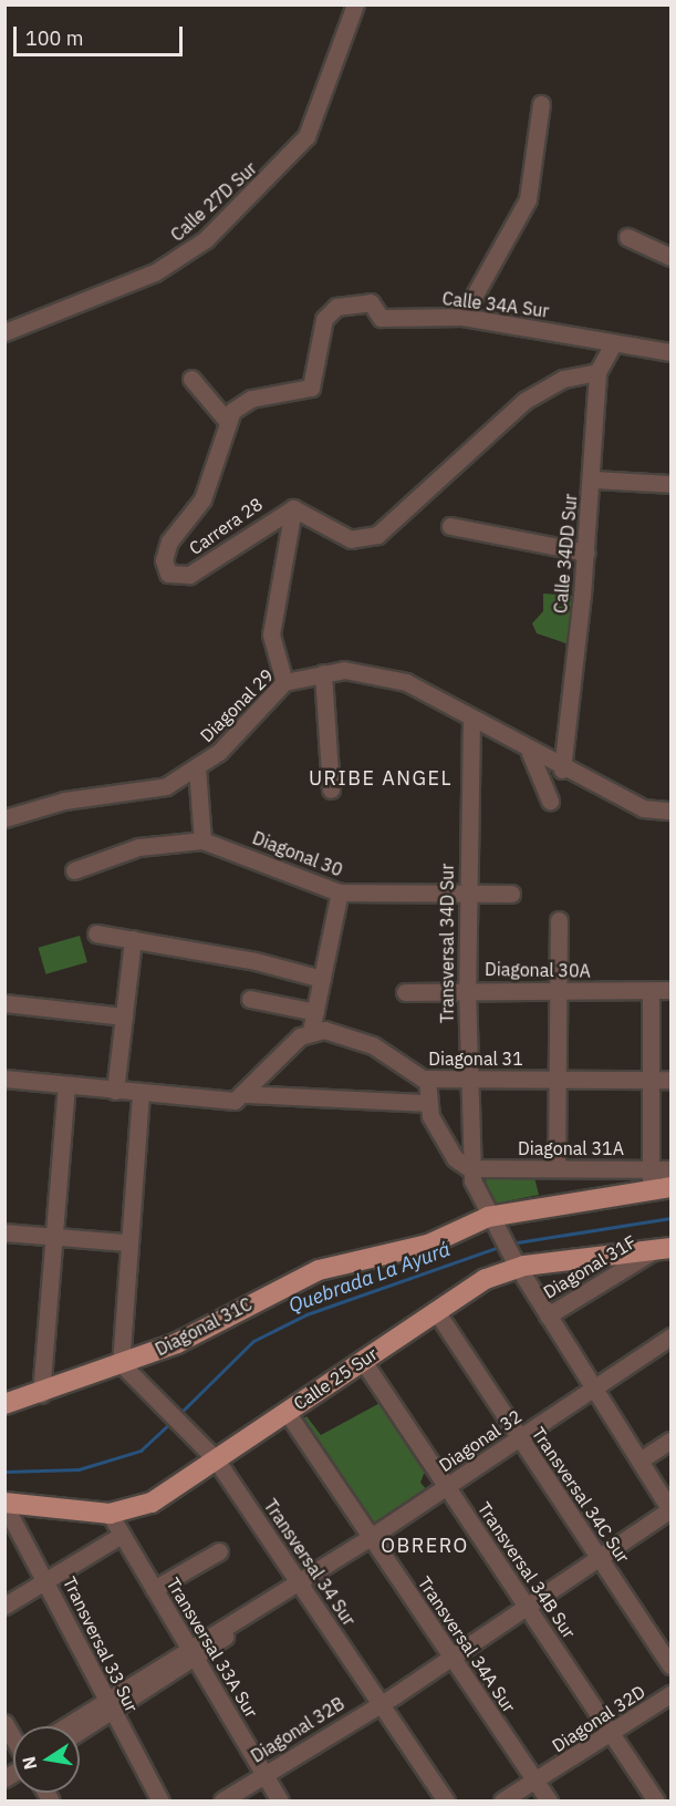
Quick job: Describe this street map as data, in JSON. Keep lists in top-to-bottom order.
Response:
{
  "streets": {
    "main road": ["Diagonal 31C", "Calle 25 Sur"],
    "street": [
      "Calle 27D Sur",
      "Calle 34A Sur",
      "Carrera 28",
      "Calle 34DD Sur",
      "Diagonal 29",
      "Diagonal 30",
      "Transversal 34D Sur",
      "Diagonal 30A",
      "Diagonal 31",
      "Diagonal 31A",
      "Diagonal 31F",
      "Diagonal 32",
      "Transversal 34C Sur",
      "Transversal 34 Sur",
      "Transversal 34B Sur",
      "Transversal 33 Sur",
      "Transversal 34A Sur",
      "Transversal 33A Sur",
      "Diagonal 32D",
      "Diagonal 32B"
    ]
  },
  "crossings": [
    ["Calle 34A Sur", "Carrera 28"],
    ["Calle 34A Sur", "Calle 34DD Sur"],
    ["Carrera 28", "Calle 34DD Sur"],
    ["Calle 34DD Sur", "Diagonal 29"],
    ["Diagonal 29", "Transversal 34D Sur"],
    ["Diagonal 30", "Transversal 34D Sur"],
    ["Transversal 34D Sur", "Diagonal 30A"],
    ["Transversal 34D Sur", "Diagonal 31"],
    ["Transversal 34D Sur", "Diagonal 31A"],
    ["Diagonal 31A", "Diagonal 31C"],
    ["Diagonal 31F", "Calle 25 Sur"],
    ["Diagonal 31C", "Transversal 34 Sur"],
    ["Calle 25 Sur", "Transversal 34C Sur"],
    ["Calle 25 Sur", "Transversal 34 Sur"],
    ["Calle 25 Sur", "Transversal 34B Sur"],
    ["Calle 25 Sur", "Transversal 33 Sur"],
    ["Calle 25 Sur", "Transversal 34A Sur"],
    ["Calle 25 Sur", "Transversal 33A Sur"],
    ["Diagonal 32", "Transversal 34C Sur"],
    ["Diagonal 32", "Transversal 34 Sur"],
    ["Diagonal 32", "Transversal 34B Sur"],
    ["Diagonal 32", "Transversal 33 Sur"],
    ["Diagonal 32", "Transversal 34A Sur"],
    ["Diagonal 32", "Transversal 33A Sur"],
    ["Transversal 34C Sur", "Diagonal 32B"],
    ["Transversal 34 Sur", "Diagonal 32B"],
    ["Transversal 34B Sur", "Diagonal 32D"],
    ["Transversal 34B Sur", "Diagonal 32B"],
    ["Transversal 34A Sur", "Diagonal 32D"],
    ["Transversal 34A Sur", "Diagonal 32B"],
    ["Transversal 33A Sur", "Diagonal 32B"]
  ],
  "districts": ["URIBE ANGEL", "OBRERO"],
  "water": ["Quebrada La Ayurá"],
  "scale_bar": "100 m",
  "north": "left"
}
